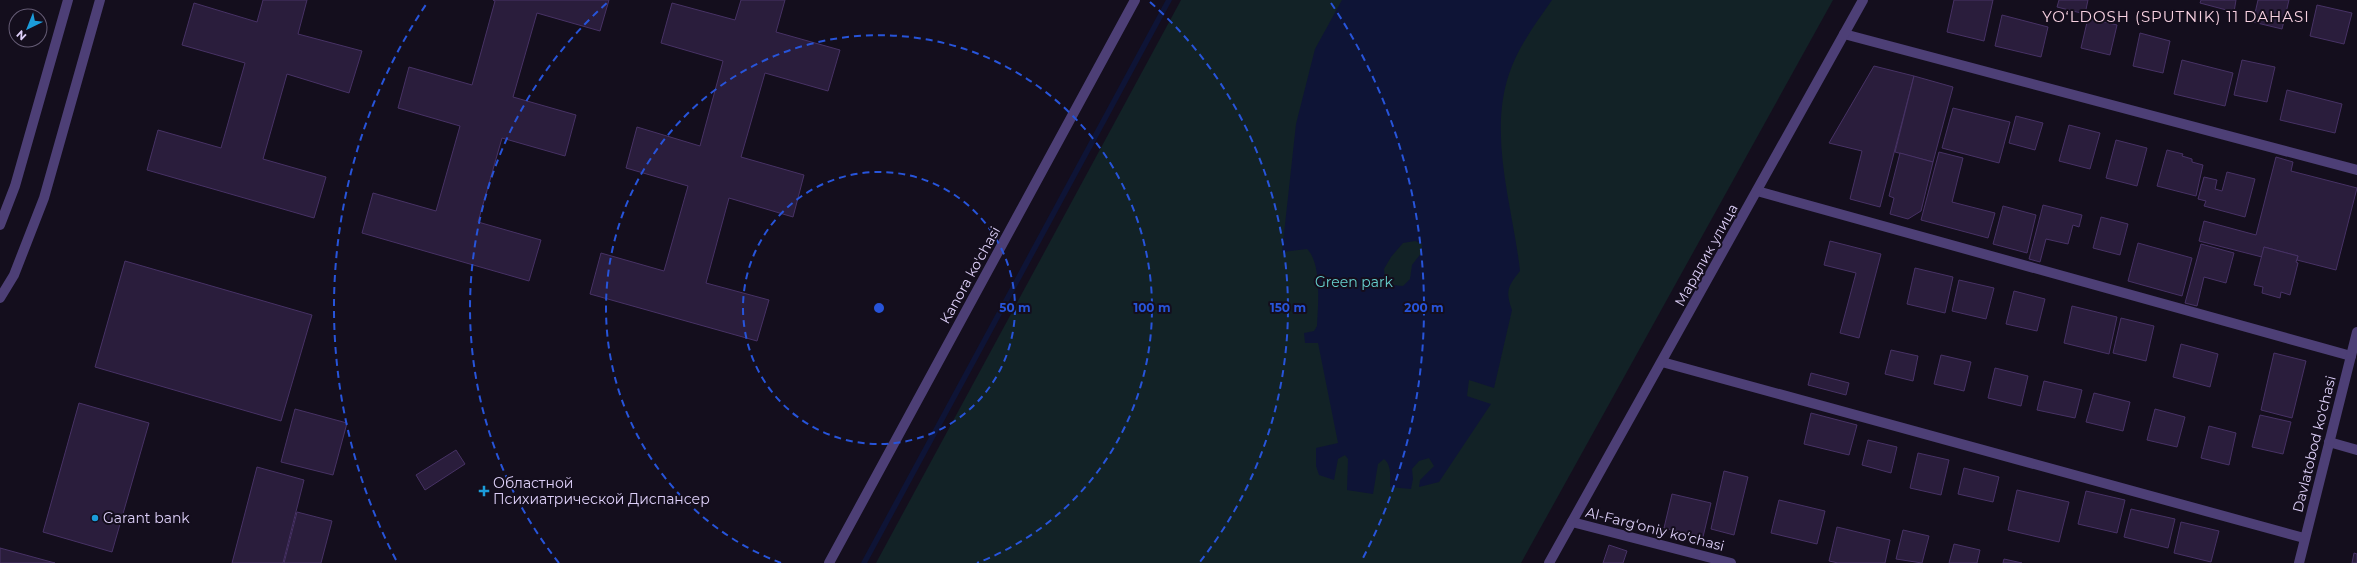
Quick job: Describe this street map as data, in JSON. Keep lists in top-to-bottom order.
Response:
{
  "streets": {
    "street": [
      "Мардлик улица",
      "Kanora ko'chasi",
      "Davlatobod ko'chasi",
      "Al-Farg‘oniy ko‘chasi"
    ]
  },
  "crossings": [
    ["Мардлик улица", "Al-Farg‘oniy ko‘chasi"]
  ],
  "districts": ["YO‘LDOSH (SPUTNIK) 11 DAHASI"],
  "parks": ["Green park"],
  "places": {
    "health": ["Областной Психиатрической Диспансер"],
    "other": ["Garant bank"]
  },
  "north": "bottom left",
  "rings": [
    "50 m",
    "100 m",
    "150 m",
    "200 m"
  ]
}
